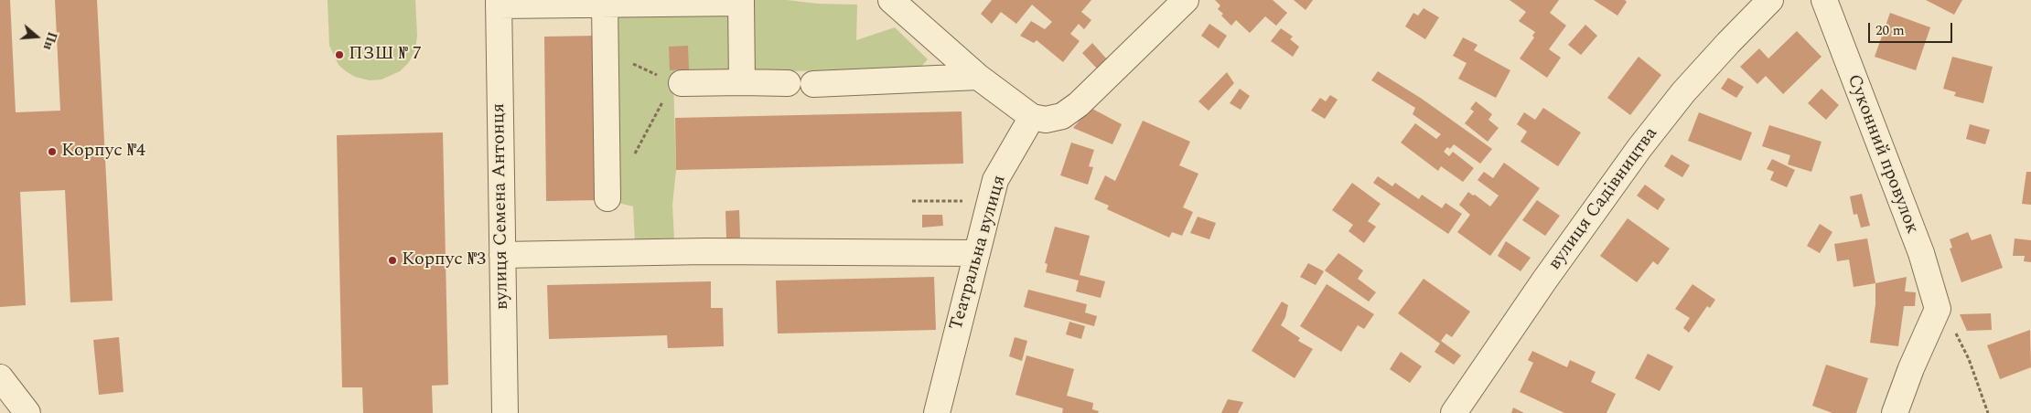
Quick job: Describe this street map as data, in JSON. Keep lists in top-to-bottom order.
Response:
{
  "streets": {
    "street": [
      "Суконний провулок",
      "вулиця Садівництва",
      "вулиця Семена Антонця",
      "Театральна вулиця"
    ]
  },
  "places": ["ПЗШ № 7", "Корпус №4", "Корпус №3"],
  "scale_bar": "20 m",
  "north": "right"
}
